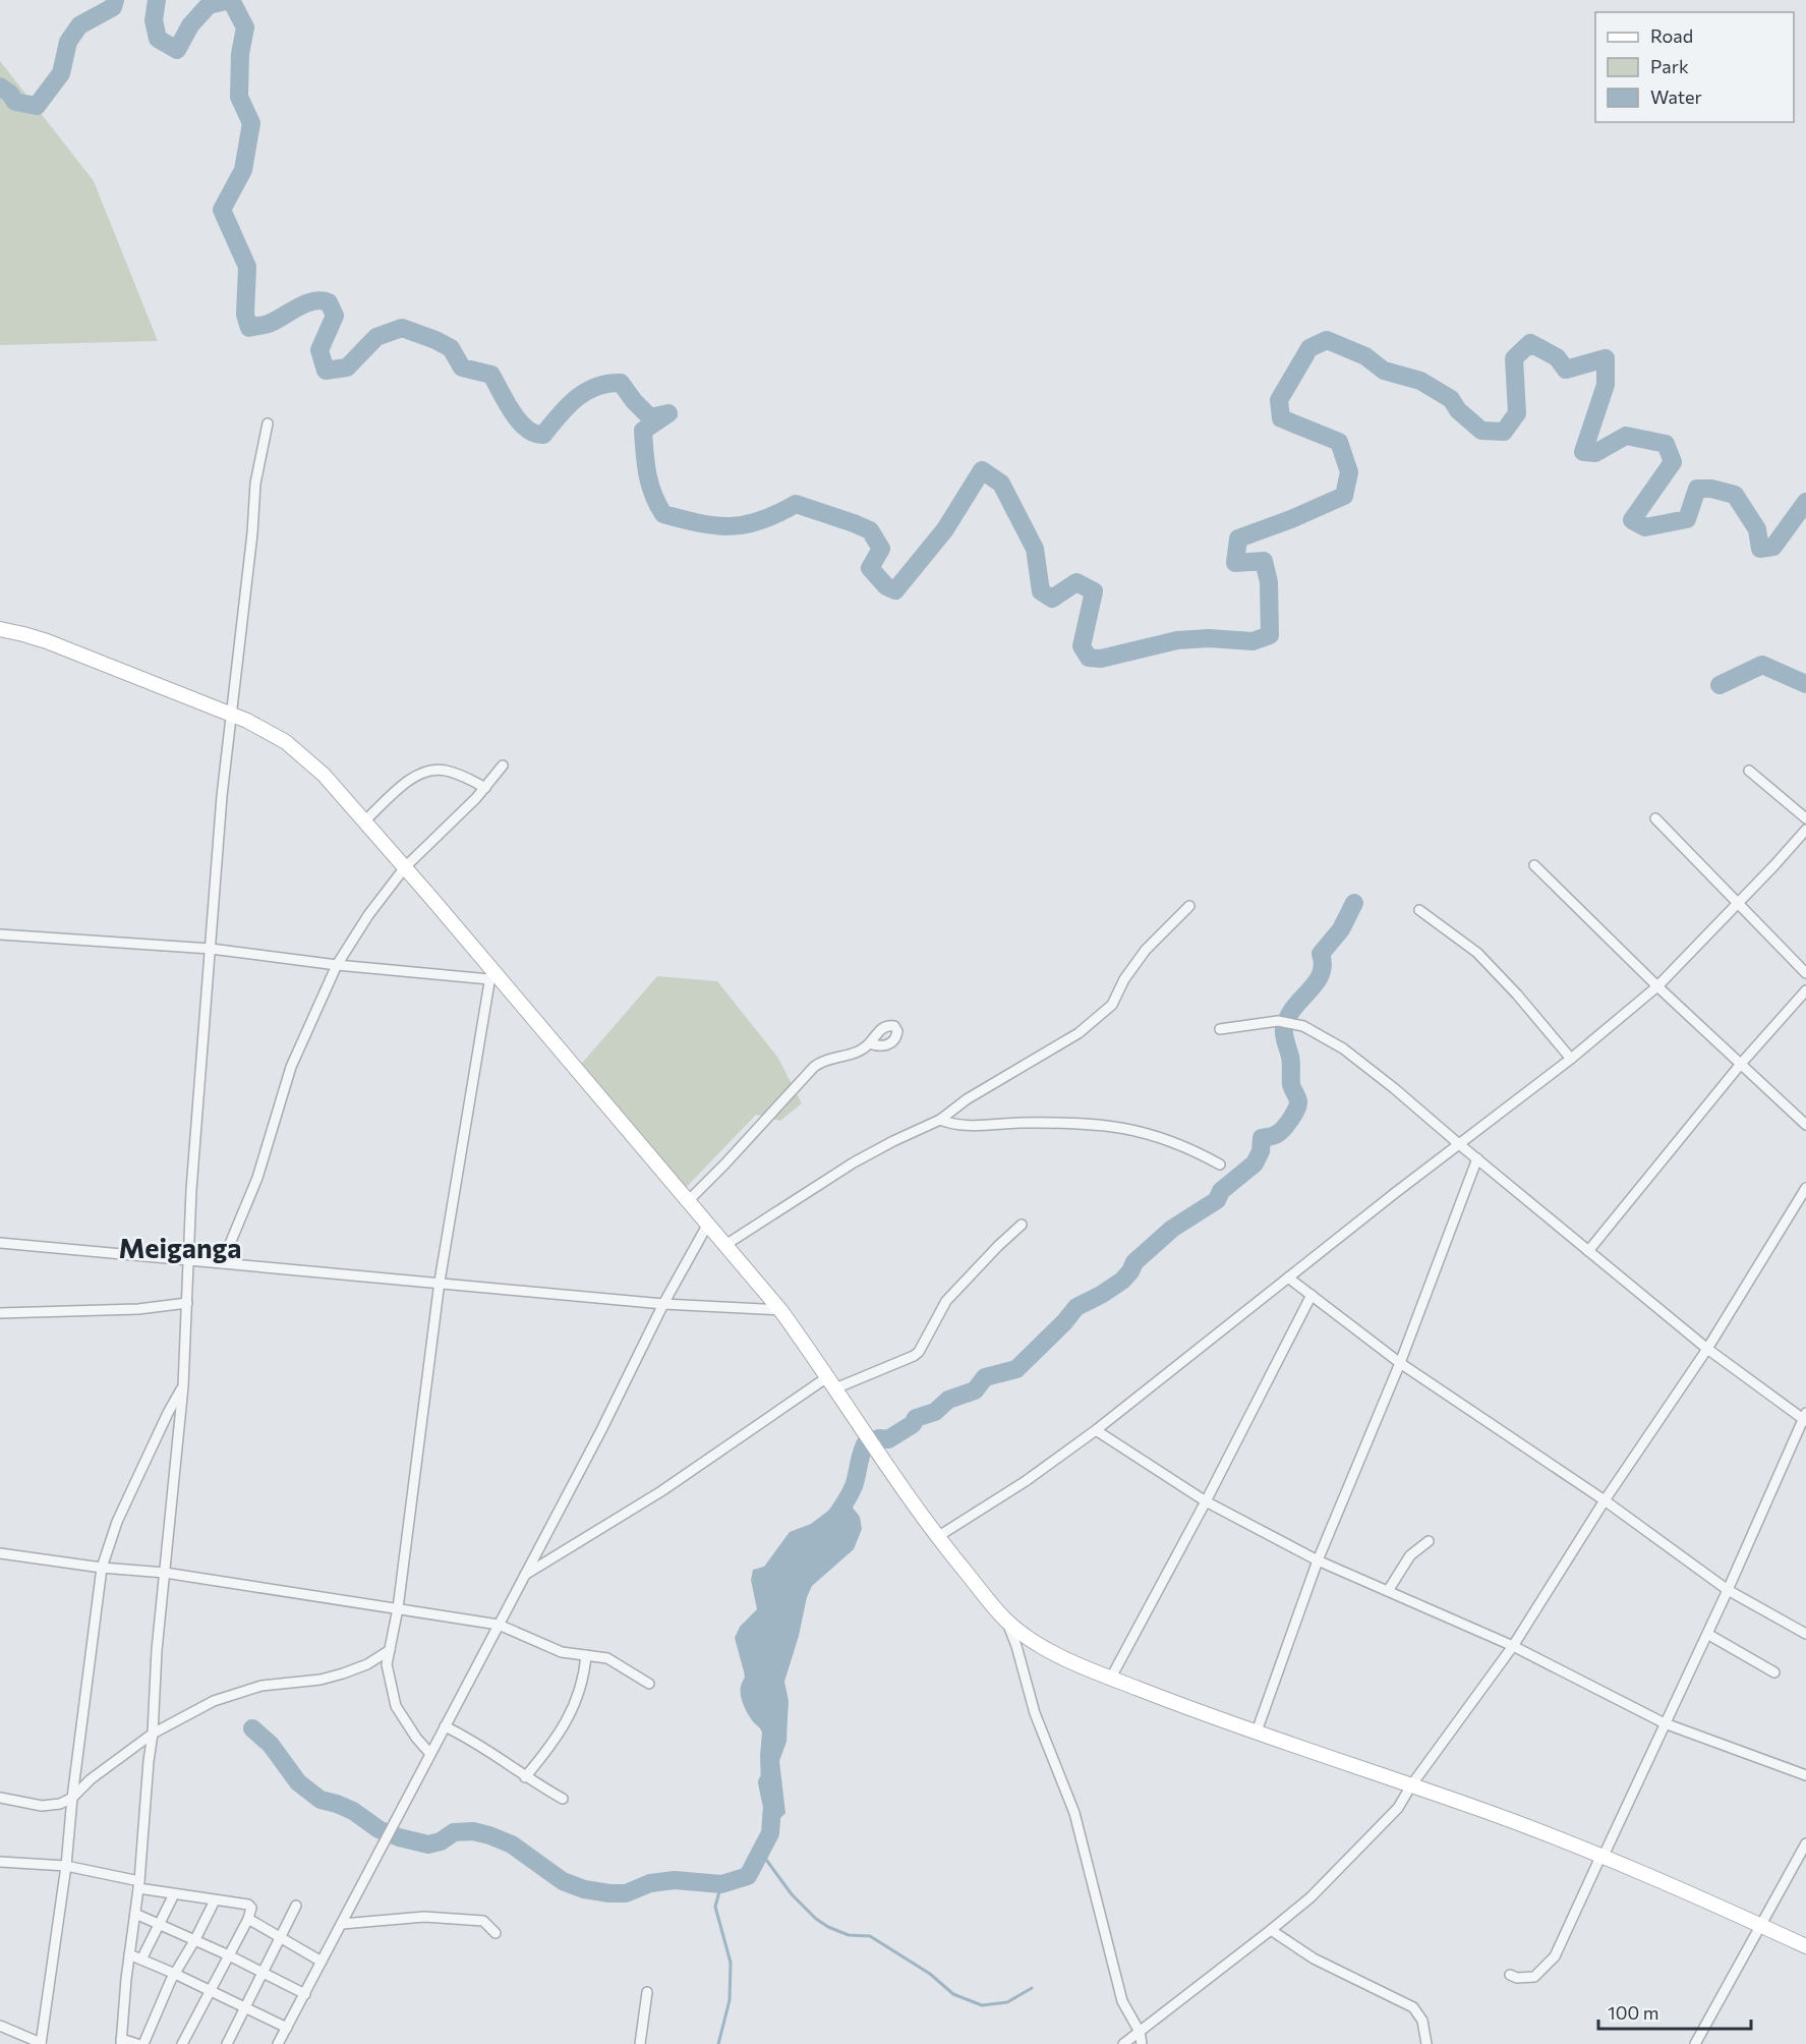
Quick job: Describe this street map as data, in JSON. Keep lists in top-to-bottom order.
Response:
{
  "districts": ["Meiganga"],
  "legend": ["Road", "Park", "Water"],
  "scale_bar": "100 m"
}
